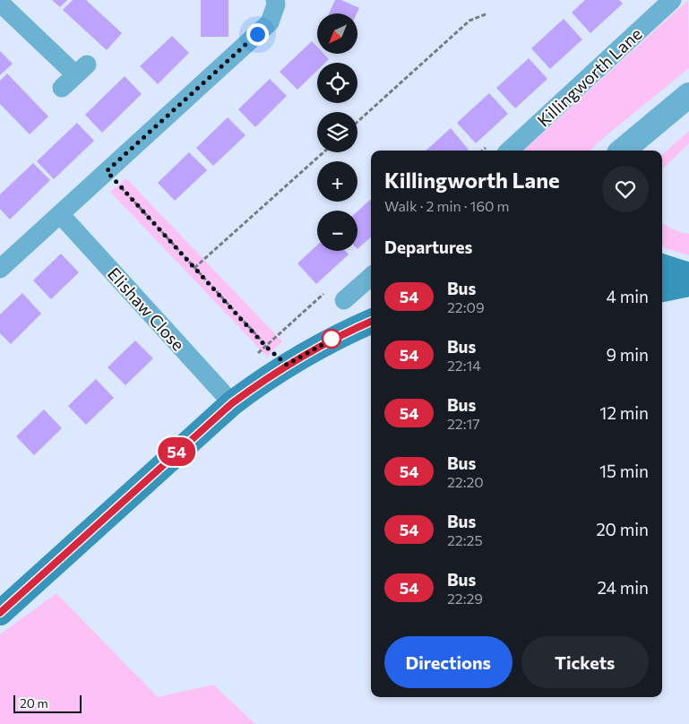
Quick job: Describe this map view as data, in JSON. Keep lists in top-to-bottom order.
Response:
{
  "streets": {
    "street": ["Killingworth Lane", "Elishaw Close"]
  },
  "lines": ["bus line 54"],
  "scale_bar": "20 m",
  "north": "bottom left",
  "page": {
    "on_map": "54",
    "map_buttons": ["+", "−"],
    "heading": [
      ["Killingworth Lane", "Walk · 2 min · 160 m"],
      "Departures"
    ],
    "list": [
      {
        "mark": "54",
        "name": "Bus",
        "note": "22:09",
        "value": "4 min"
      },
      {
        "mark": "54",
        "name": "Bus",
        "note": "22:14",
        "value": "9 min"
      },
      {
        "mark": "54",
        "name": "Bus",
        "note": "22:17",
        "value": "12 min"
      },
      {
        "mark": "54",
        "name": "Bus",
        "note": "22:20",
        "value": "15 min"
      },
      {
        "mark": "54",
        "name": "Bus",
        "note": "22:25",
        "value": "20 min"
      },
      {
        "mark": "54",
        "name": "Bus",
        "note": "22:29",
        "value": "24 min"
      }
    ],
    "buttons": ["Directions", "Tickets"],
    "scale": "20 m"
  }
}
